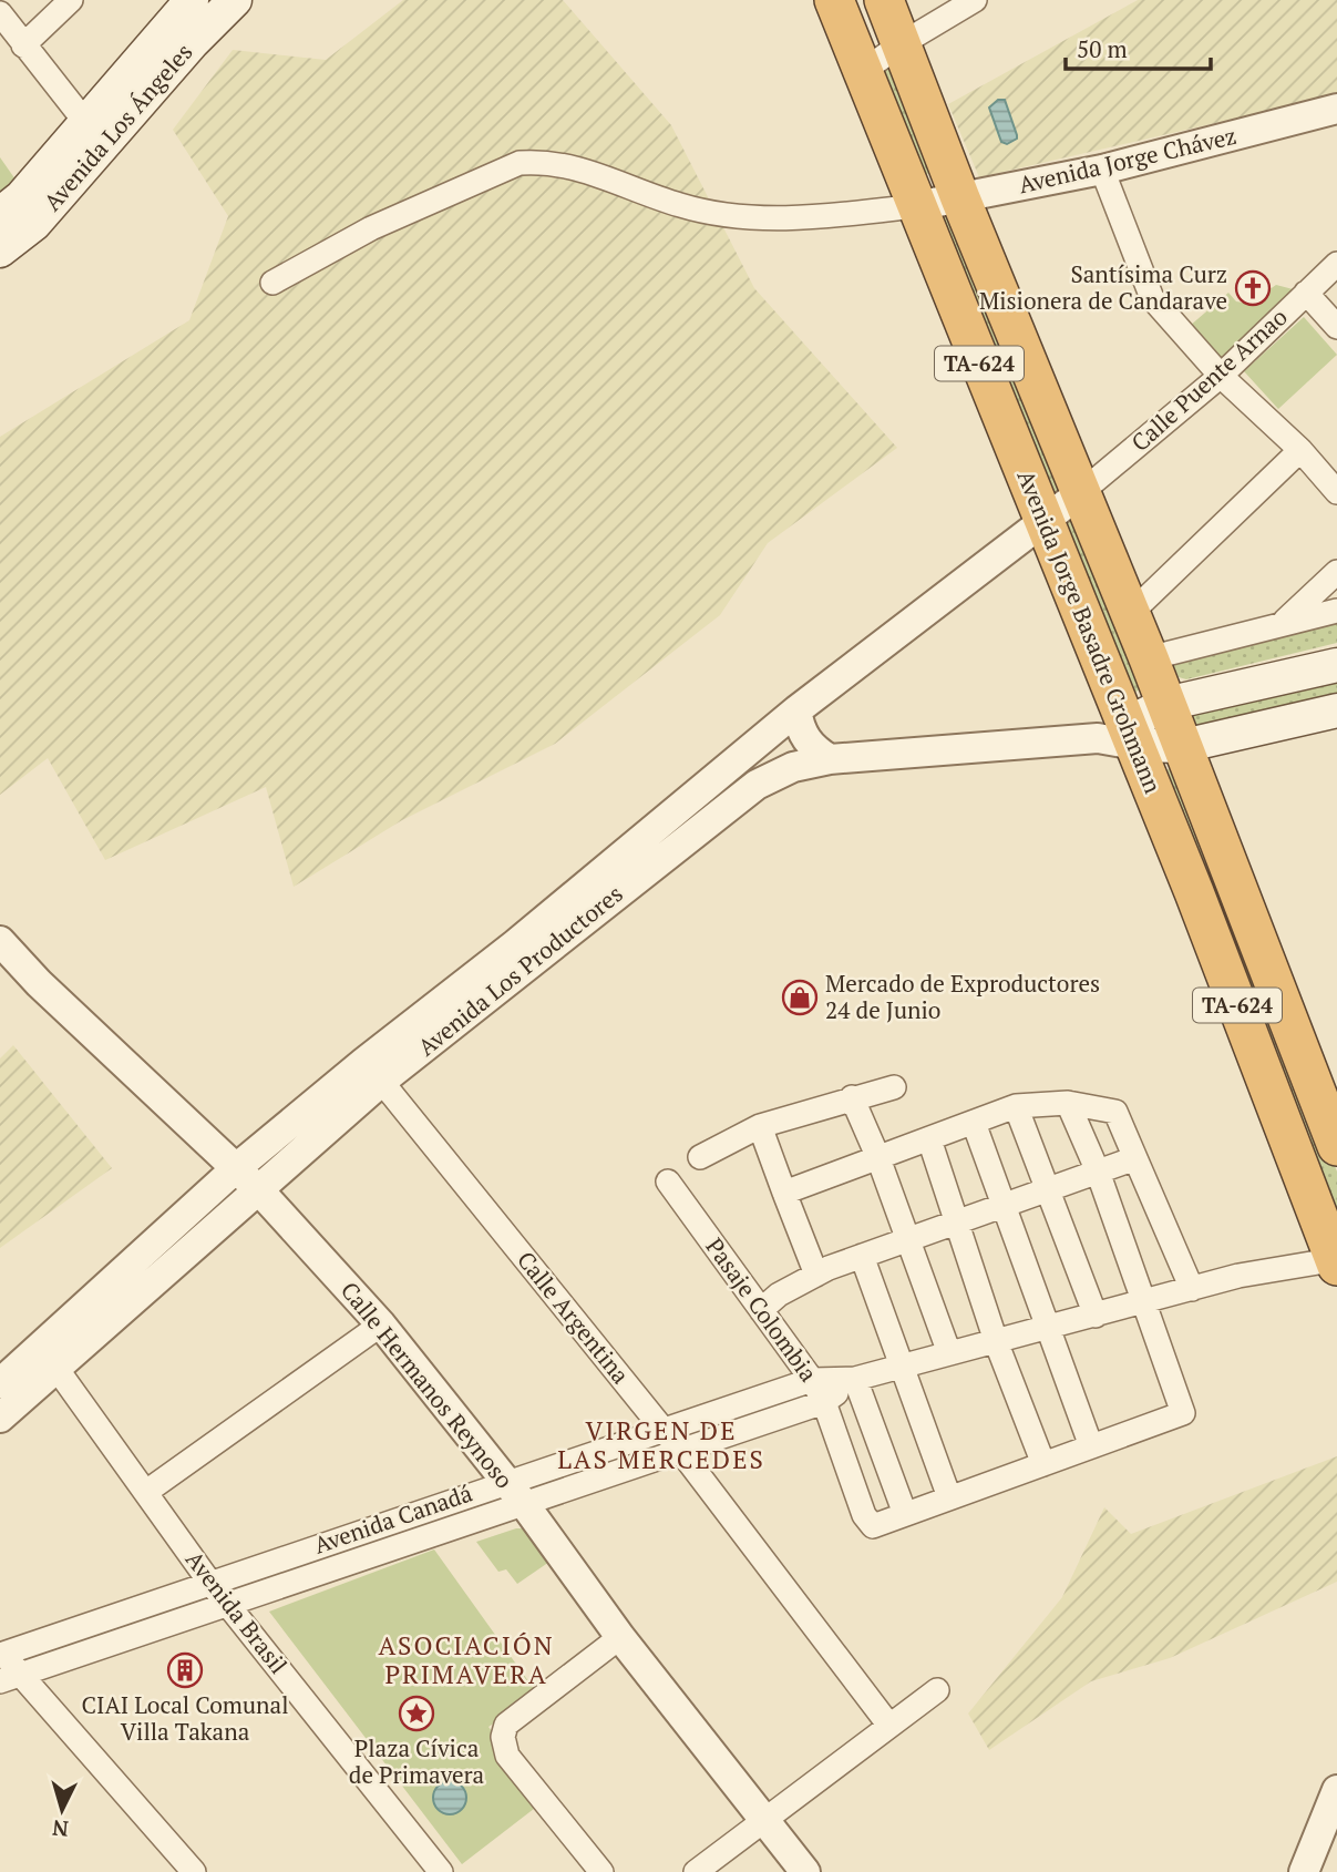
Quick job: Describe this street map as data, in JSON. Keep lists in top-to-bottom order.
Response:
{
  "streets": {
    "highway": ["TA-624", "Avenida Jorge Basadre Grohmann"],
    "main road": ["Avenida Los Ángeles"],
    "street": [
      "Avenida Jorge Chávez",
      "Calle Puente Arnao",
      "Avenida Los Productores",
      "Pasaje Colombia",
      "Calle Argentina",
      "Calle Hermanos Reynoso",
      "Avenida Canadá",
      "Avenida Brasil"
    ]
  },
  "crossings": [
    ["Avenida Jorge Chávez", "Avenida Jorge Basadre Grohmann"],
    ["Calle Puente Arnao", "Avenida Jorge Basadre Grohmann"],
    ["Calle Puente Arnao", "Avenida Los Productores"],
    ["Avenida Jorge Basadre Grohmann", "Avenida Los Productores"],
    ["Avenida Los Productores", "Calle Argentina"],
    ["Avenida Los Productores", "Calle Hermanos Reynoso"],
    ["Avenida Los Productores", "Avenida Brasil"],
    ["Pasaje Colombia", "Avenida Canadá"],
    ["Calle Argentina", "Avenida Canadá"],
    ["Calle Hermanos Reynoso", "Avenida Canadá"],
    ["Avenida Canadá", "Avenida Brasil"]
  ],
  "districts": ["VIRGEN DE LAS MERCEDES", "ASOCIACIÓN PRIMAVERA"],
  "places": {
    "church": ["Santísima Curz Misionera de Candarave"],
    "shop": ["Mercado de Exproductores 24 de Junio"],
    "building": ["CIAI Local Comunal Villa Takana"],
    "place": ["Plaza Cívica de Primavera"]
  },
  "scale_bar": "50 m",
  "north": "bottom"
}
